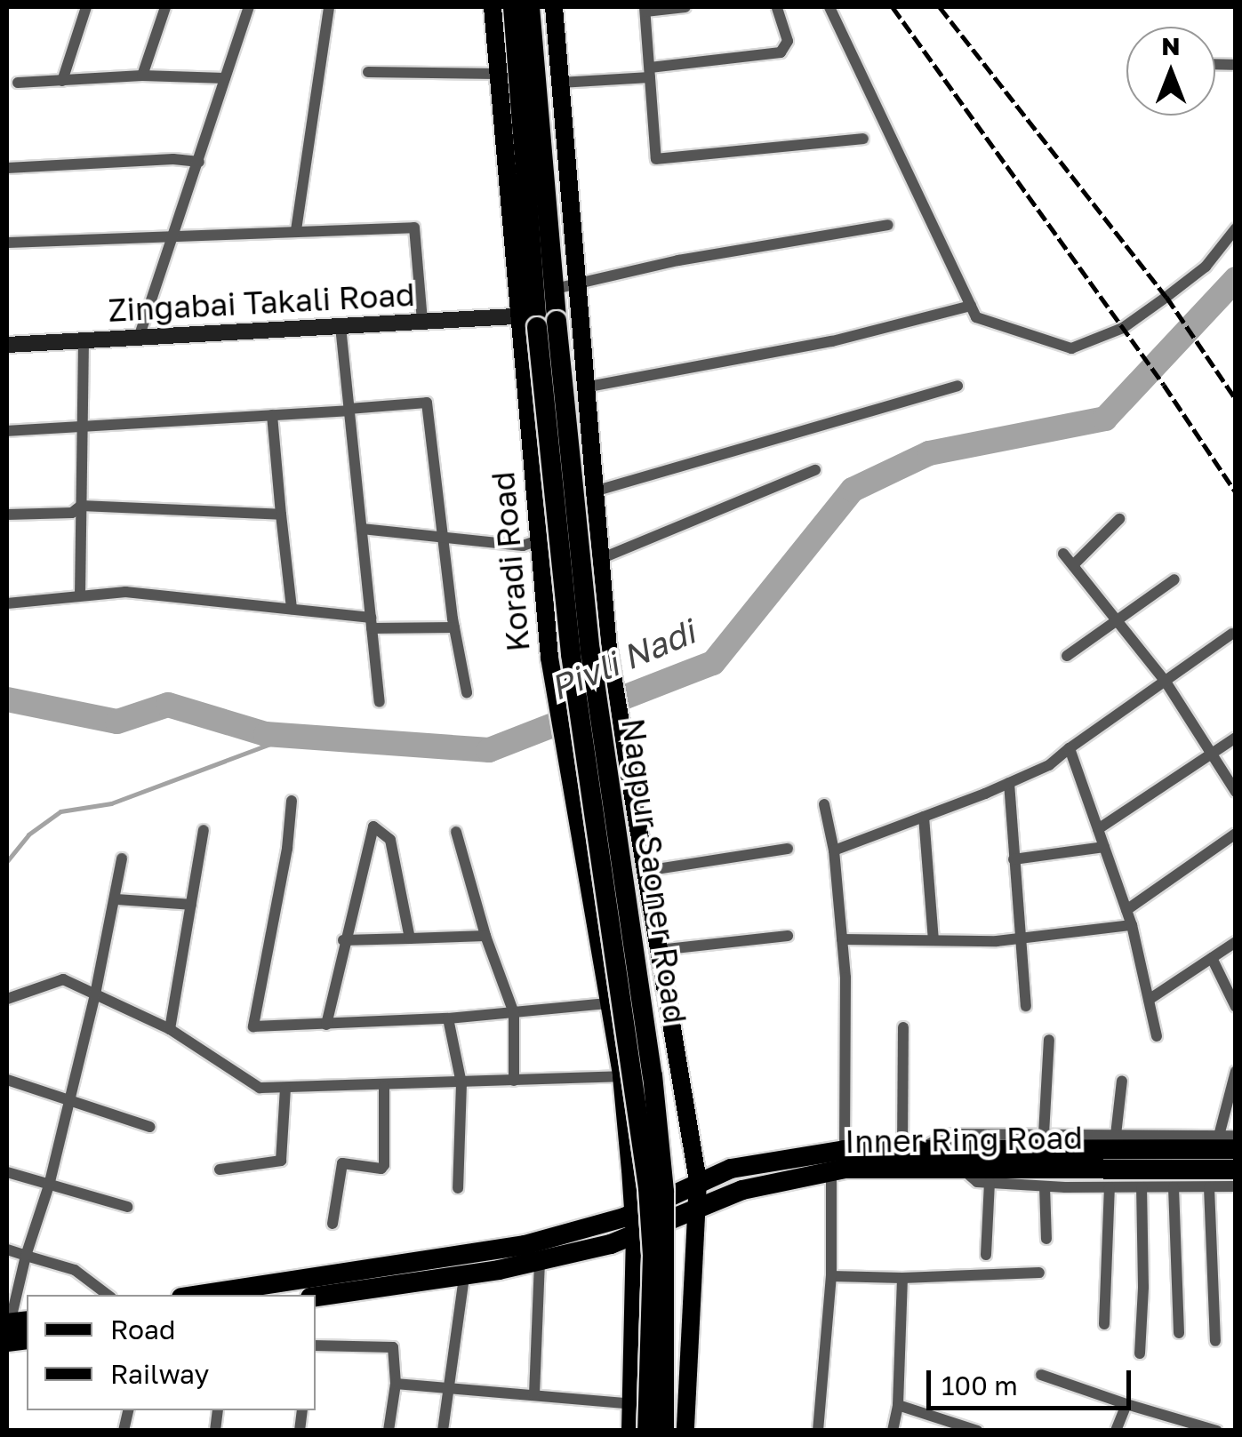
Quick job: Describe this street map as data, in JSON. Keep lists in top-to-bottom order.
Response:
{
  "streets": {
    "highway": ["Koradi Road", "Nagpur Saoner Road", "Inner Ring Road"],
    "street": ["Zingabai Takali Road"]
  },
  "crossings": [
    ["Zingabai Takali Road", "Koradi Road"],
    ["Zingabai Takali Road", "Nagpur Saoner Road"],
    ["Koradi Road", "Nagpur Saoner Road"],
    ["Koradi Road", "Inner Ring Road"]
  ],
  "water": ["Pivli Nadi"],
  "legend": ["Road", "Railway"],
  "scale_bar": "100 m",
  "north": "top"
}
